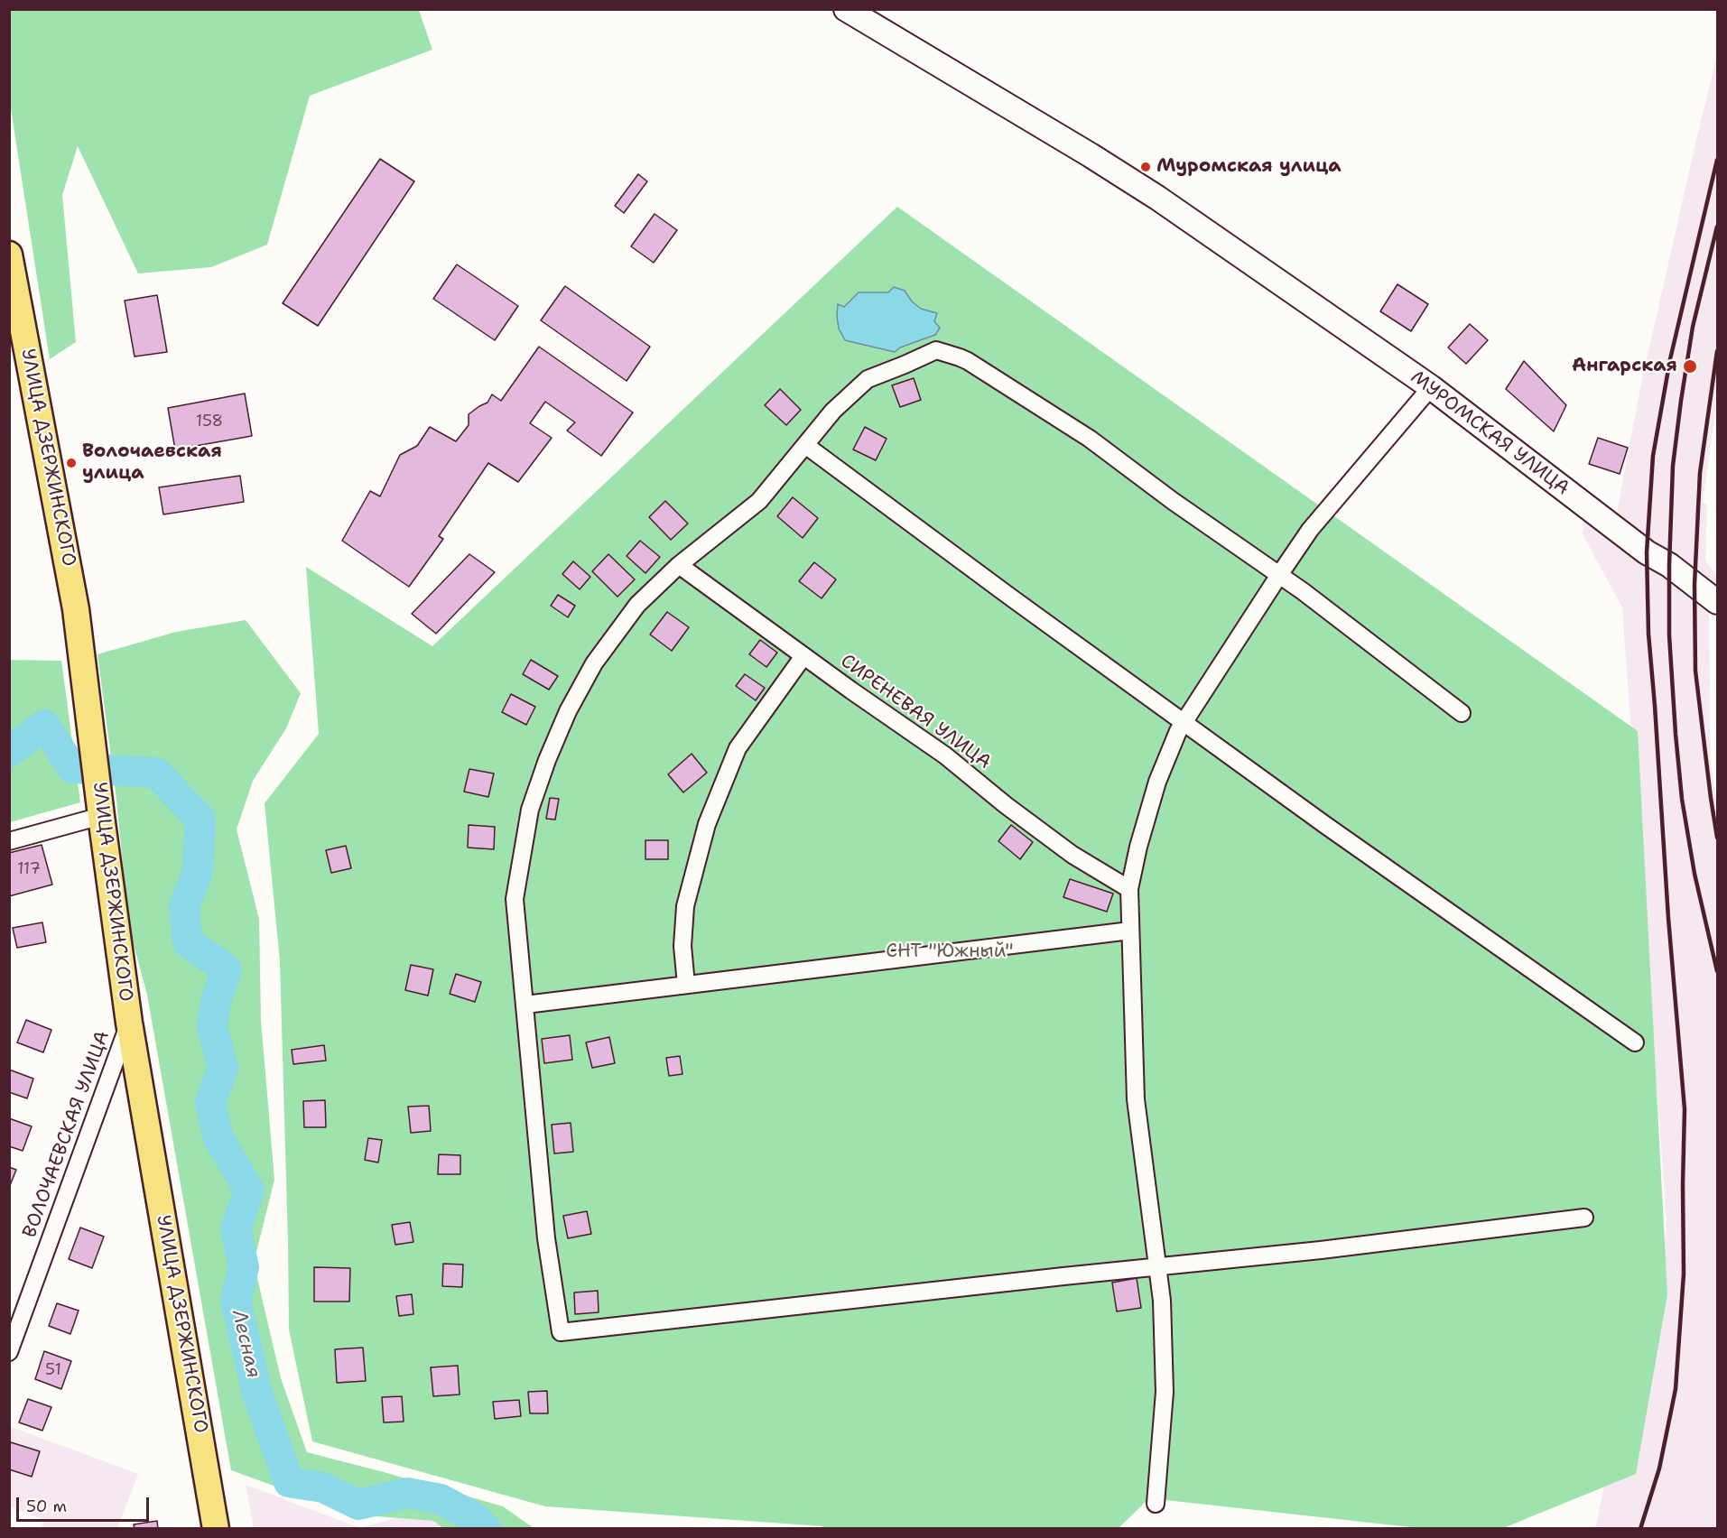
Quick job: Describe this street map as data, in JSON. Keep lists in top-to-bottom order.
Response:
{
  "streets": {
    "main road": ["МУРОМСКАЯ УЛИЦА", "УЛИЦА ДЗЕРЖИНСКОГО"],
    "street": ["СИРЕНЕВАЯ УЛИЦА", "ВОЛОЧАЕВСКАЯ УЛИЦА"]
  },
  "crossings": [
    ["УЛИЦА ДЗЕРЖИНСКОГО", "ВОЛОЧАЕВСКАЯ УЛИЦА"]
  ],
  "water": ["Лесная"],
  "parks": ["СНТ \"Южный\""],
  "places": ["Муромская улица", "Ангарская", "Волочаевская улица"],
  "house_numbers": ["158", "117", "51"],
  "scale_bar": "50 m"
}
